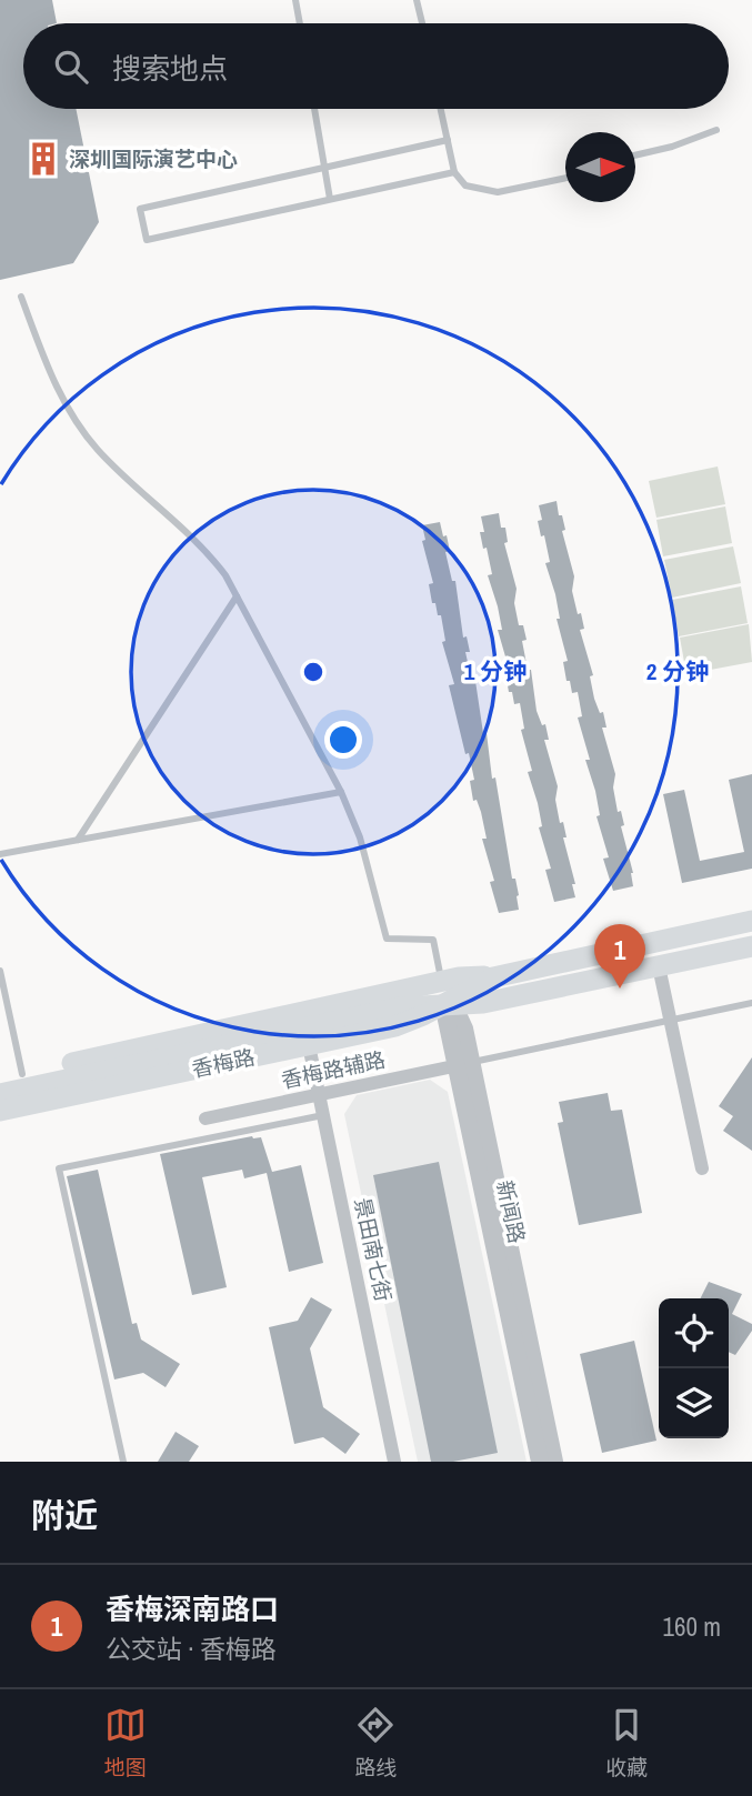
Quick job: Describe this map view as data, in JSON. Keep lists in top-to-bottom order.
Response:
{
  "streets": {
    "main road": ["香梅路"],
    "street": ["香梅路辅路", "新闻路", "景田南七街"]
  },
  "crossings": [
    ["香梅路", "新闻路"],
    ["香梅路", "景田南七街"],
    ["香梅路辅路", "新闻路"],
    ["香梅路辅路", "景田南七街"]
  ],
  "places": {
    "building": ["深圳国际演艺中心"]
  },
  "north": "right",
  "page": {
    "search": "搜索地点",
    "pins": "1",
    "heading": "附近",
    "list": [
      {
        "mark": "1",
        "name": "香梅深南路口",
        "note": "公交站 · 香梅路",
        "value": "160 m"
      }
    ],
    "nav": ["地图", "路线", "收藏"]
  },
  "rings": ["1 分钟", "2 分钟"]
}
